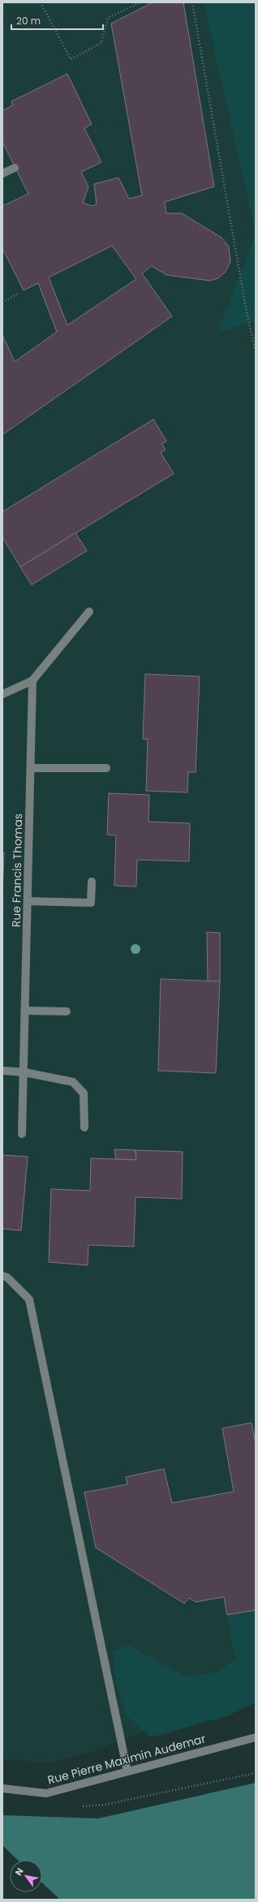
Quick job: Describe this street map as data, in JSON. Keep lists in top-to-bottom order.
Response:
{
  "streets": {
    "street": ["Rue Francis Thomas", "Rue Pierre Maximin Audemar"]
  },
  "scale_bar": "20 m",
  "north": "top left"
}
